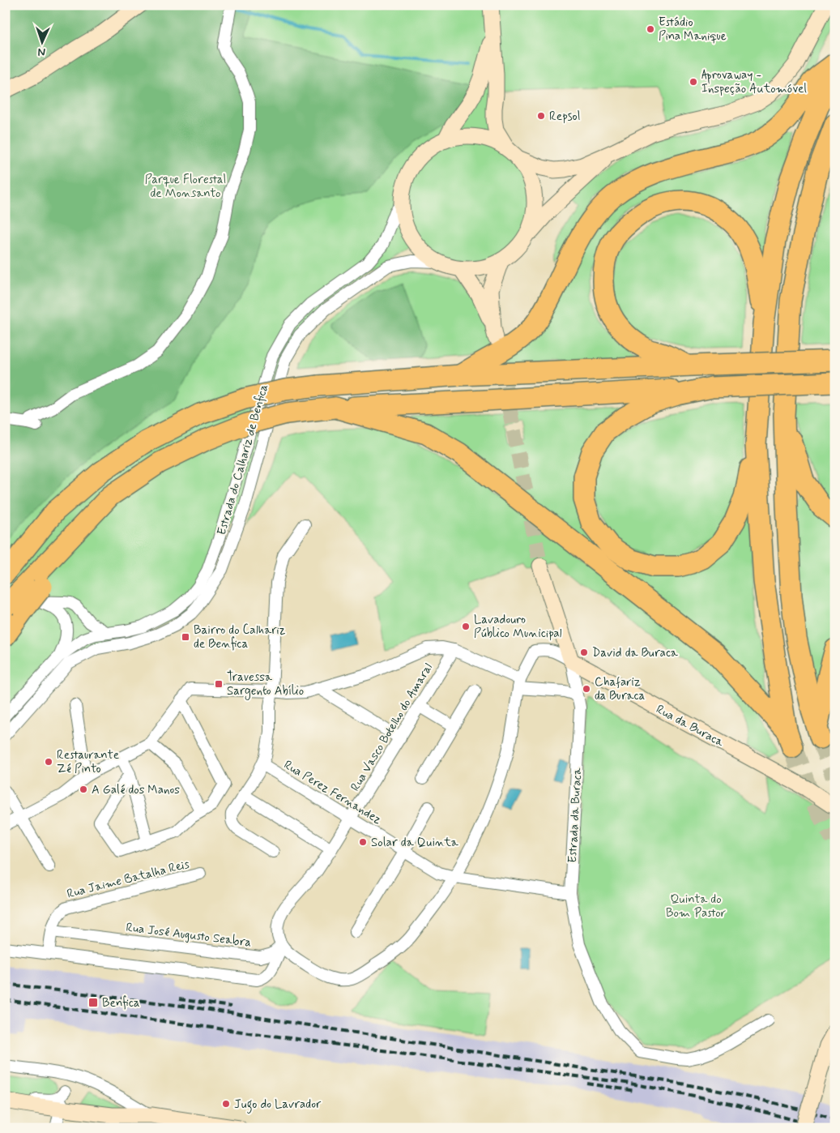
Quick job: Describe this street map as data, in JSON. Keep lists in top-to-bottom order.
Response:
{
  "streets": {
    "street": [
      "Estrada do Calhariz de Benfica",
      "Rua da Buraca",
      "Rua Vasco Botelho do Amaral",
      "Rua Perez Fernandez",
      "Estrada da Buraca",
      "Rua Jaime Batalha Reis",
      "Rua José Augusto Seabra"
    ]
  },
  "crossings": [
    ["Rua da Buraca", "Estrada da Buraca"],
    ["Rua Vasco Botelho do Amaral", "Rua Perez Fernandez"],
    ["Rua Vasco Botelho do Amaral", "Rua José Augusto Seabra"],
    ["Rua Perez Fernandez", "Estrada da Buraca"],
    ["Rua Jaime Batalha Reis", "Rua José Augusto Seabra"]
  ],
  "parks": ["Parque Florestal de Monsanto", "Quinta do Bom Pastor"],
  "places": {
    "other": [
      "Estádio Pina Manique",
      "Aprovaway - Inspeção Automóvel",
      "Repsol",
      "Lavadouro Público Municipal",
      "David da Buraca",
      "Chafariz da Buraca",
      "Restaurante Zé Pinto",
      "A Galé dos Manos",
      "Solar da Quinta",
      "Jugo do Lavrador"
    ],
    "transit": ["Bairro do Calhariz de Benfica", "Travessa Sargento Abílio", "Benfica"]
  },
  "north": "bottom"
}
